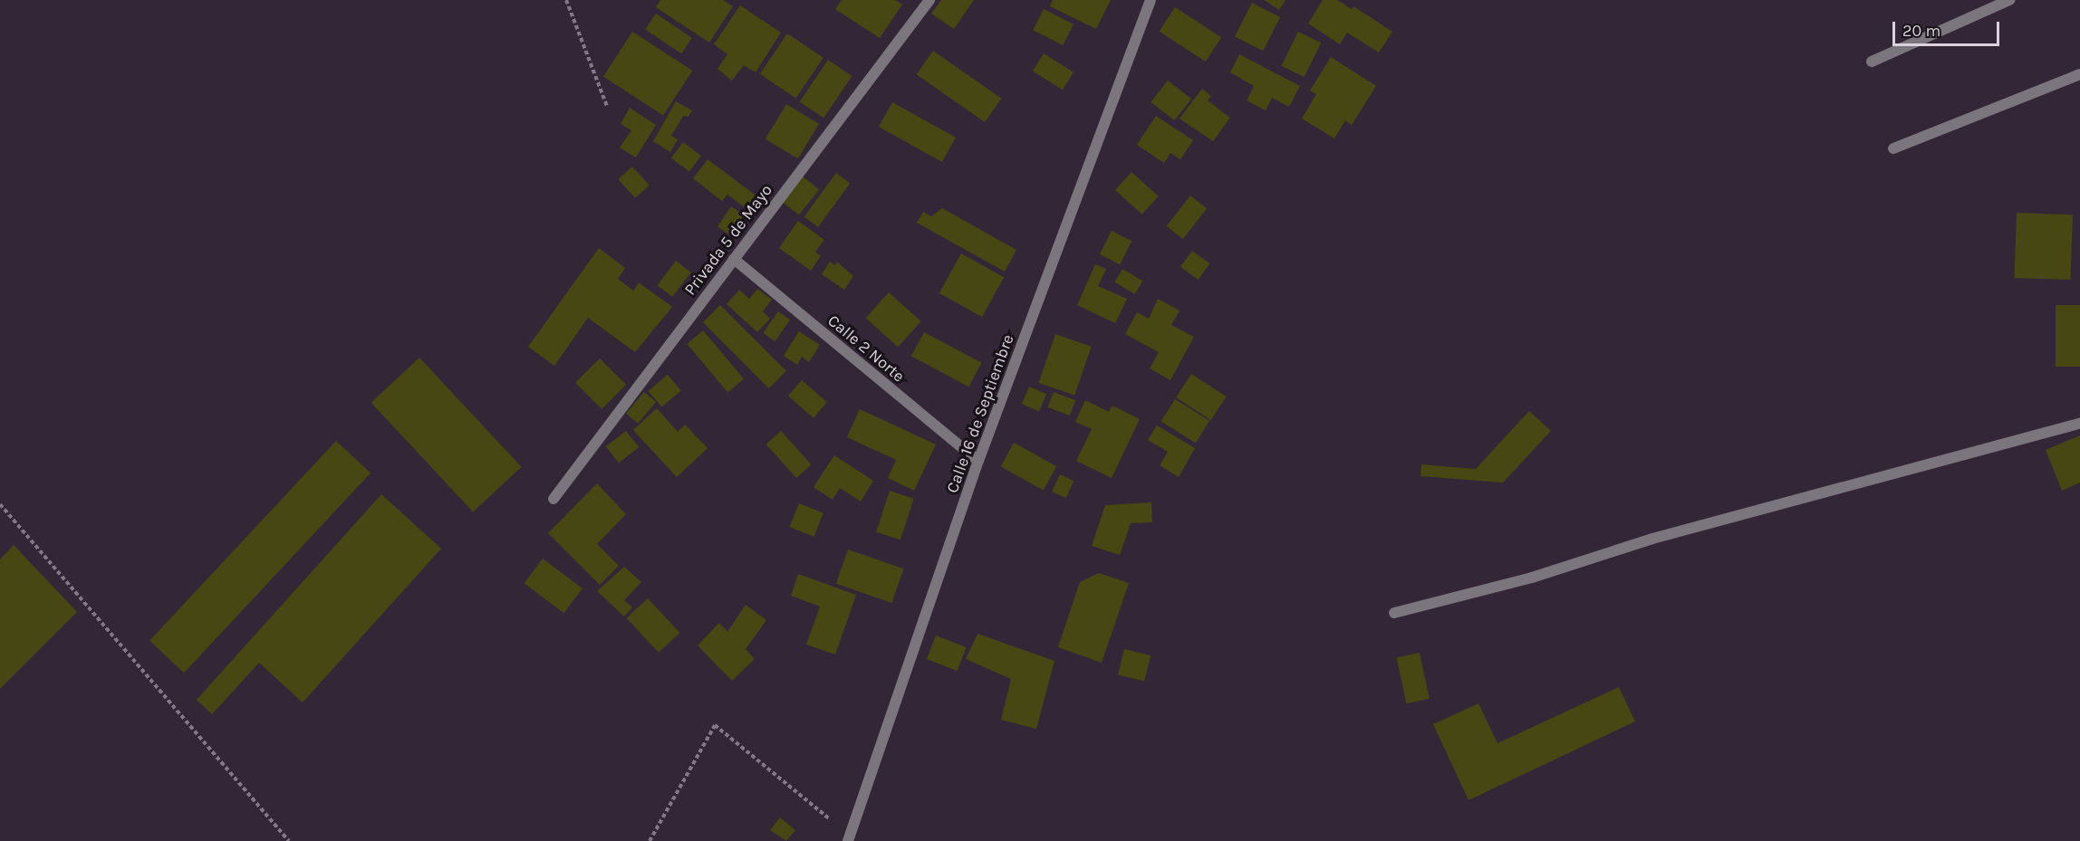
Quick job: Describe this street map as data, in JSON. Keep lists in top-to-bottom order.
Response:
{
  "streets": {
    "street": ["Privada 5 de Mayo", "Calle 2 Norte", "Calle 16 de Septiembre"]
  },
  "crossings": [
    ["Privada 5 de Mayo", "Calle 2 Norte"],
    ["Calle 2 Norte", "Calle 16 de Septiembre"]
  ],
  "scale_bar": "20 m"
}
